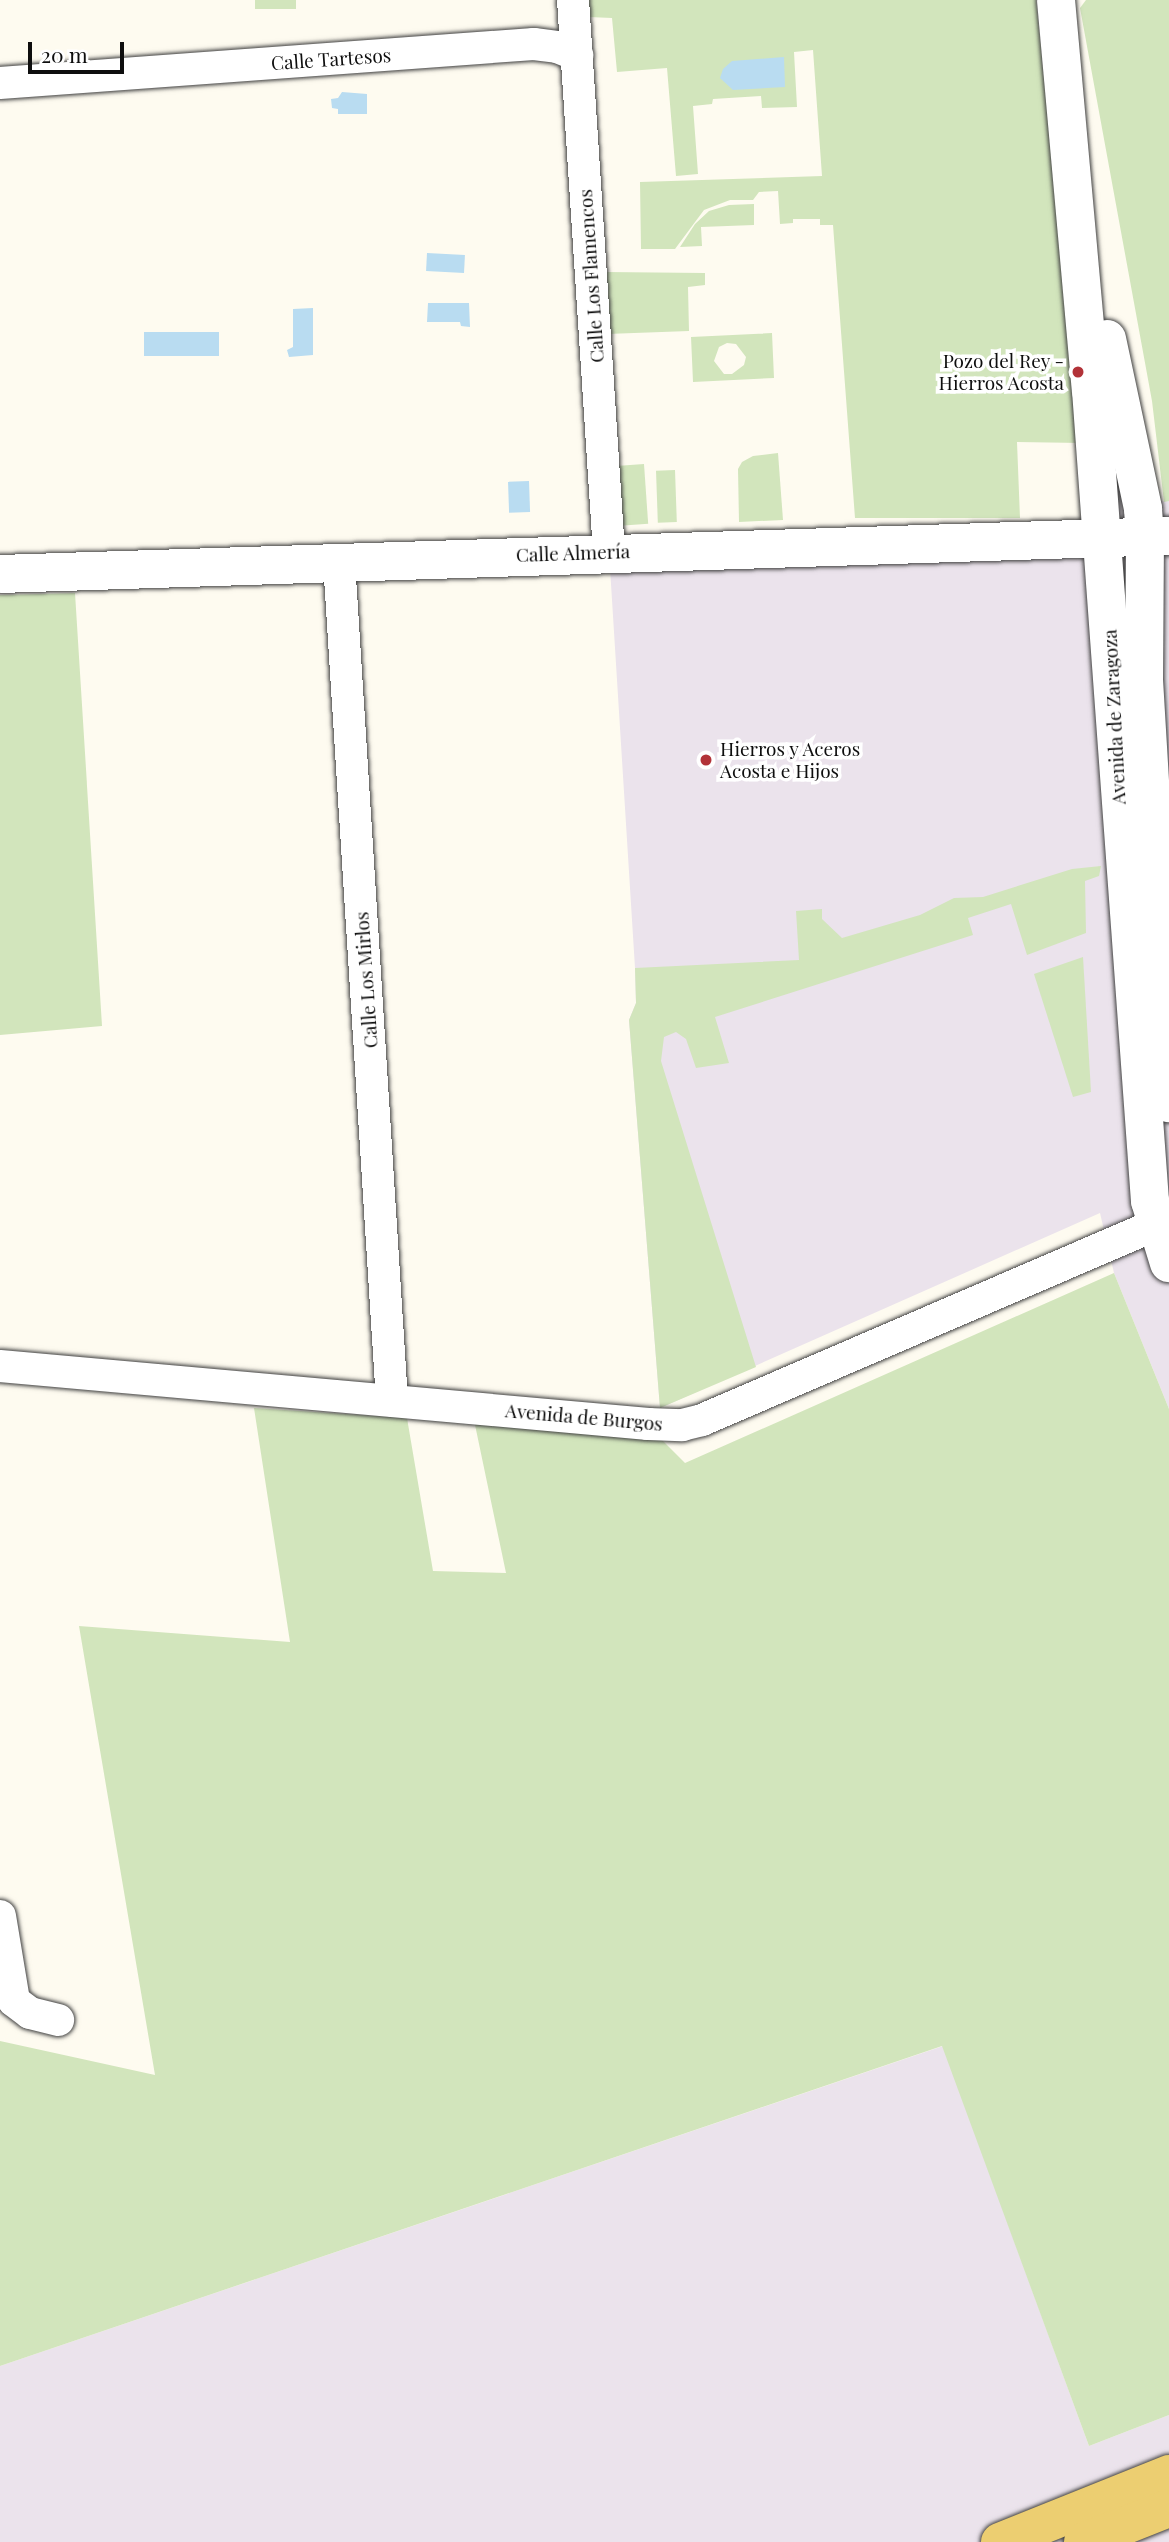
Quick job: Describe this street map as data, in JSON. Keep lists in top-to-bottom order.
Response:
{
  "streets": {
    "street": [
      "Calle Tartesos",
      "Calle Los Flamencos",
      "Calle Almería",
      "Avenida de Zaragoza",
      "Calle Los Mirlos",
      "Avenida de Burgos"
    ]
  },
  "crossings": [
    ["Calle Tartesos", "Calle Los Flamencos"],
    ["Calle Los Flamencos", "Calle Almería"],
    ["Calle Almería", "Avenida de Zaragoza"],
    ["Calle Almería", "Calle Los Mirlos"],
    ["Avenida de Zaragoza", "Avenida de Burgos"],
    ["Calle Los Mirlos", "Avenida de Burgos"]
  ],
  "places": ["Pozo del Rey - Hierros Acosta", "Hierros y Aceros Acosta e Hijos"],
  "scale_bar": "20 m"
}
